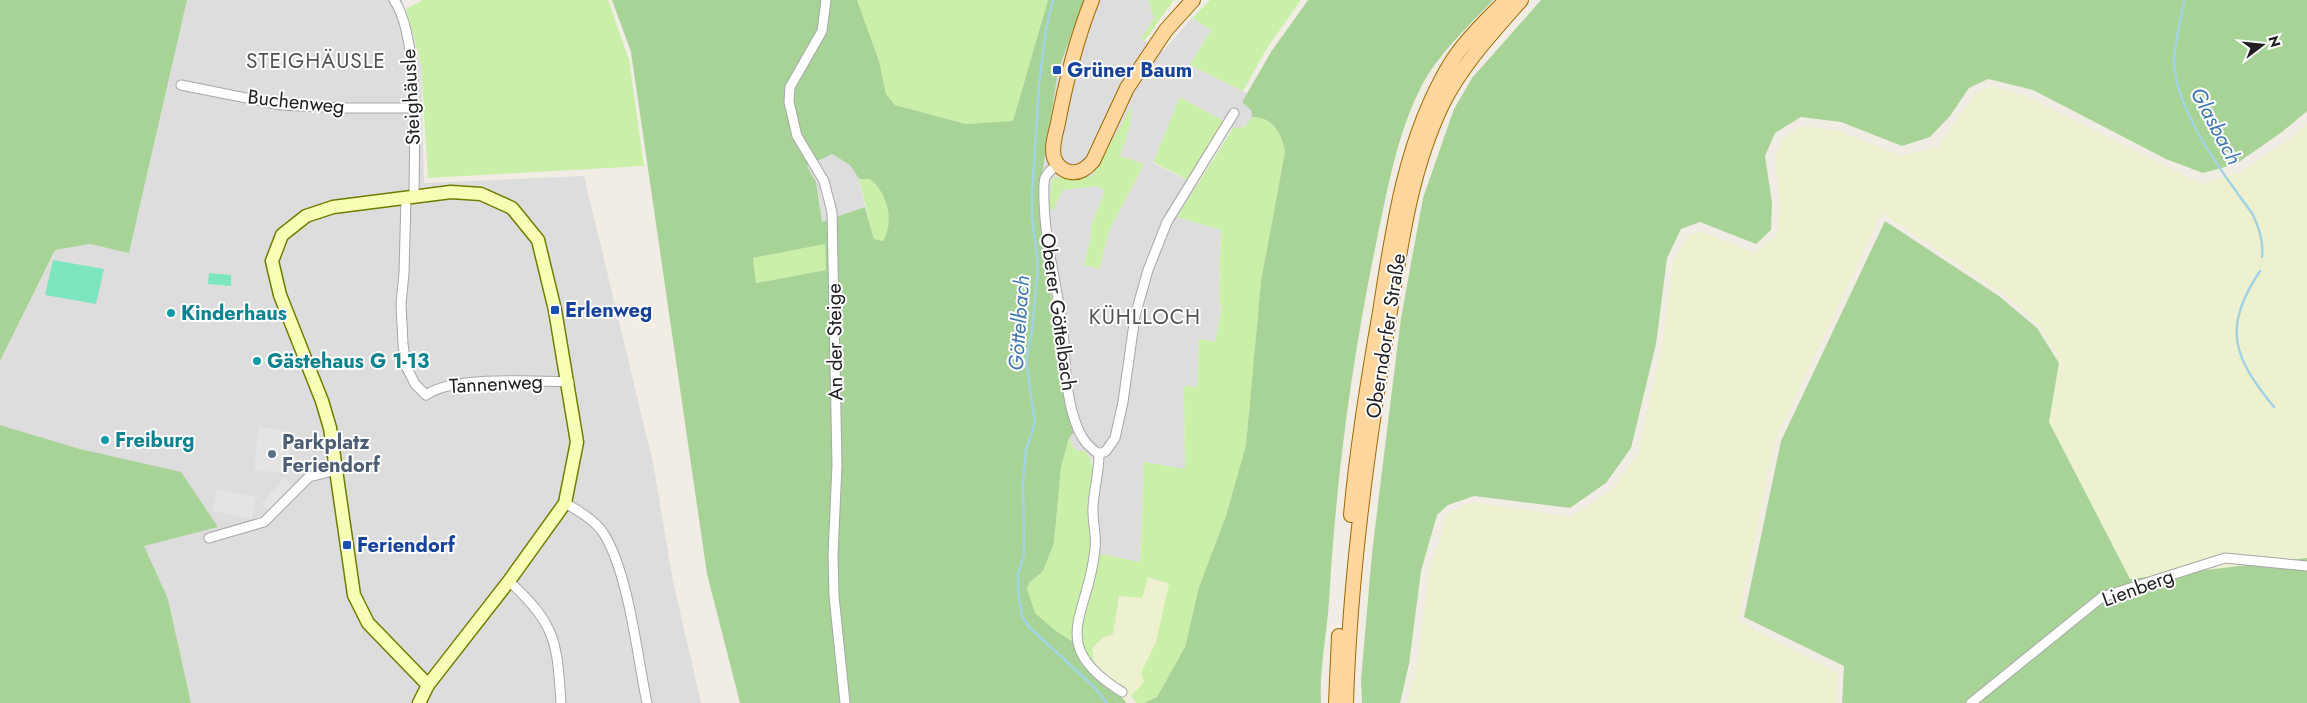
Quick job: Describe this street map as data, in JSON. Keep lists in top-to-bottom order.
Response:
{
  "streets": {
    "main road": ["Oberndorfer Straße"],
    "street": [
      "Steighäusle",
      "Buchenweg",
      "Oberer Göttelbach",
      "An der Steige",
      "Tannenweg",
      "Lienberg"
    ]
  },
  "crossings": [
    ["Steighäusle", "Buchenweg"],
    ["Steighäusle", "Tannenweg"]
  ],
  "districts": ["STEIGHÄUSLE", "KÜHLLOCH"],
  "water": ["Glasbach", "Göttelbach"],
  "places": {
    "transit": ["Grüner Baum", "Erlenweg", "Feriendorf"],
    "other": [
      "Kinderhaus",
      "Gästehaus G 1-13",
      "Freiburg",
      "Parkplatz Feriendorf"
    ]
  },
  "north": "right"
}
